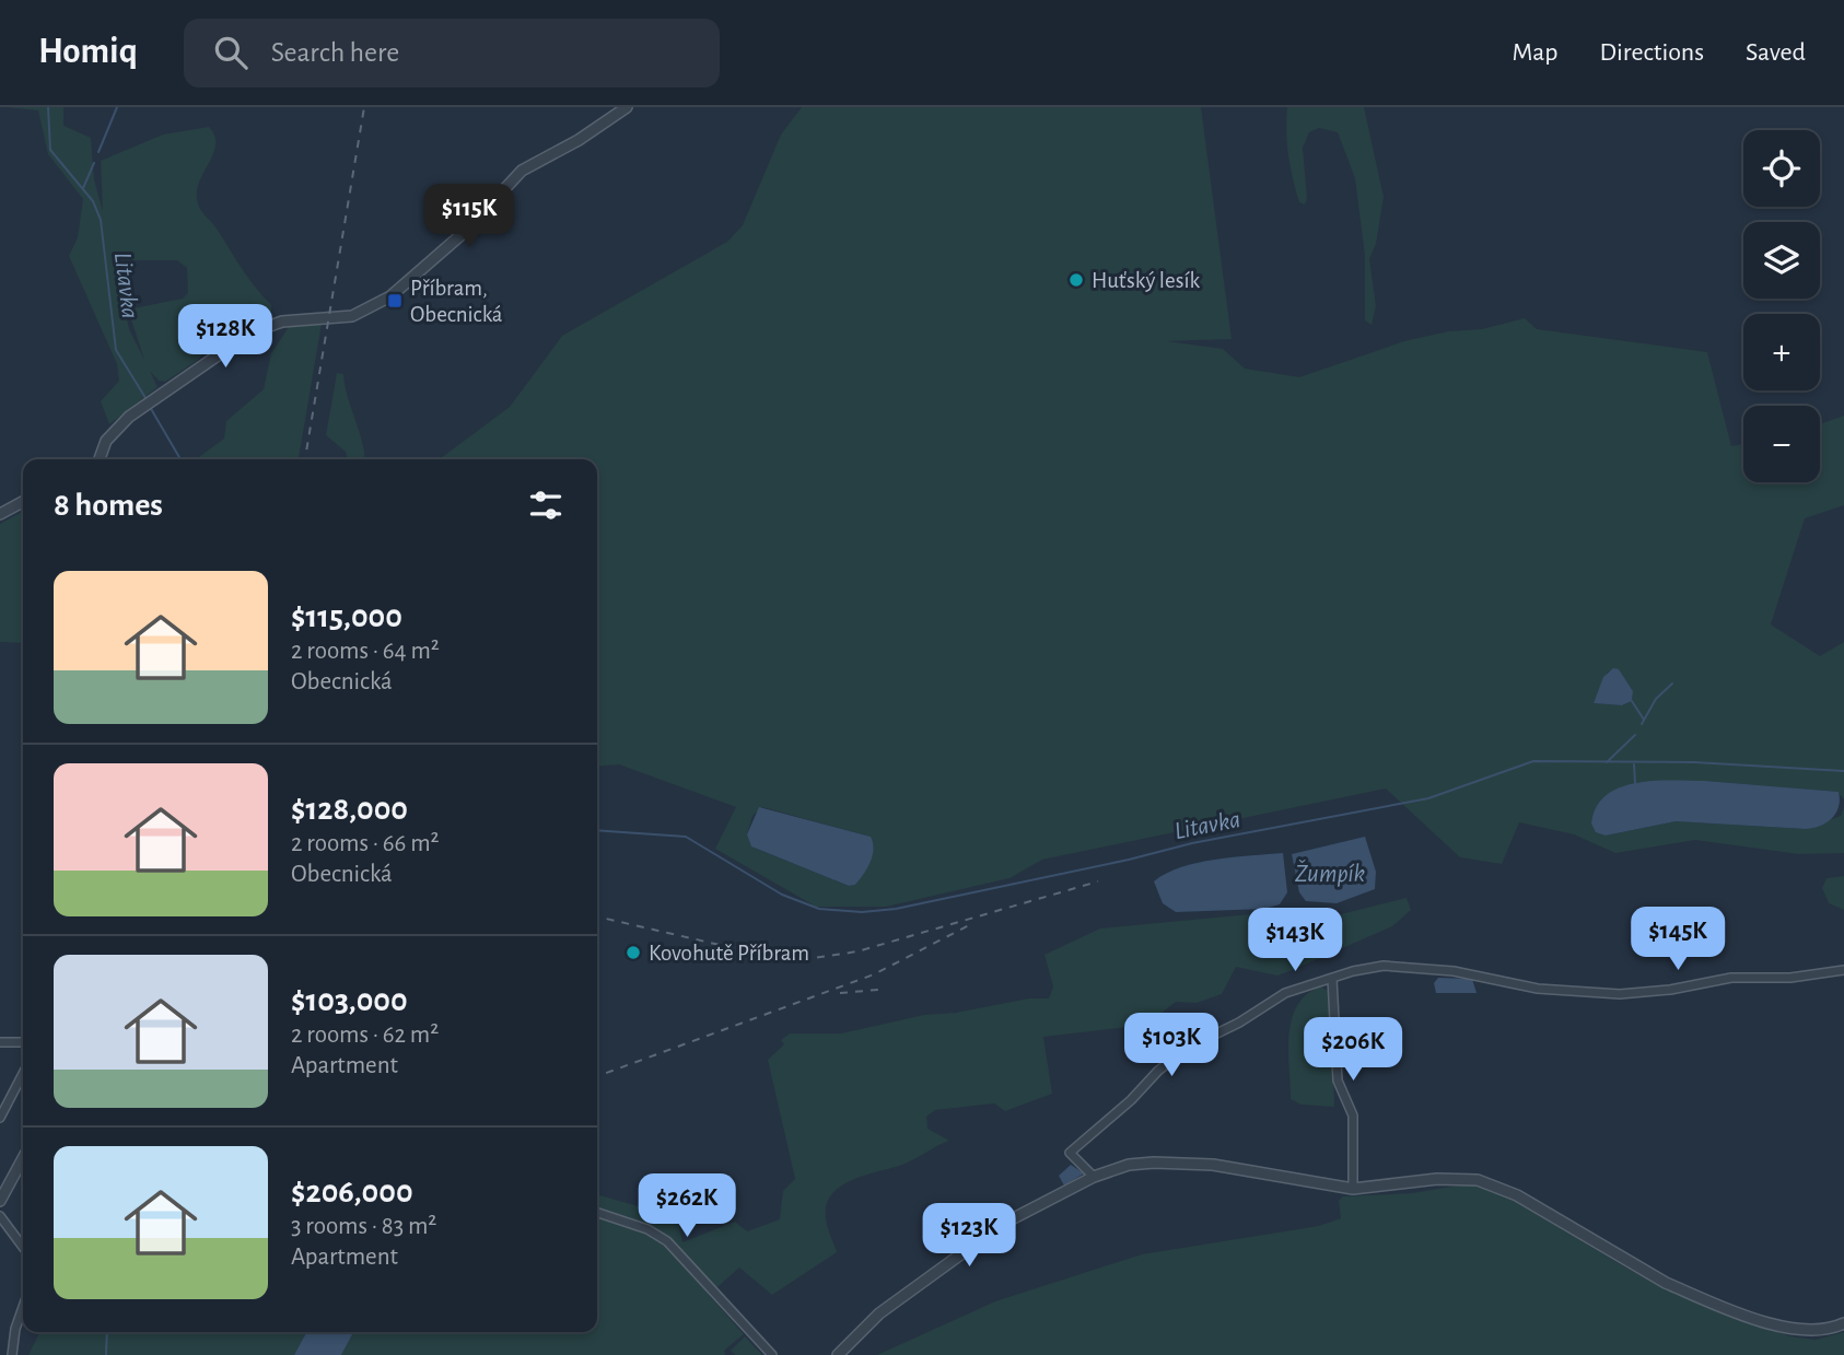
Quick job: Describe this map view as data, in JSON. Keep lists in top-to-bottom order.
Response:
{
  "water": ["Litavka", "Žumpík"],
  "places": {
    "other": ["Huťský lesík", "Kovohutě Příbram"],
    "transit": ["Příbram, Obecnická"]
  },
  "page": {
    "header": "Homiq",
    "search": "Search here",
    "nav": ["Map", "Directions", "Saved"],
    "map_buttons": ["+", "−"],
    "price": [
      "$115K",
      "$128K",
      "$145K",
      "$143K",
      "$103K",
      "$206K",
      "$262K",
      "$123K"
    ],
    "heading": "8 homes",
    "list": [
      {
        "name": "$115,000",
        "note": "2 rooms · 64 m² · Obecnická"
      },
      {
        "name": "$128,000",
        "note": "2 rooms · 66 m² · Obecnická"
      },
      {
        "name": "$103,000",
        "note": "2 rooms · 62 m² · Apartment"
      },
      {
        "name": "$206,000",
        "note": "3 rooms · 83 m² · Apartment"
      }
    ]
  }
}
